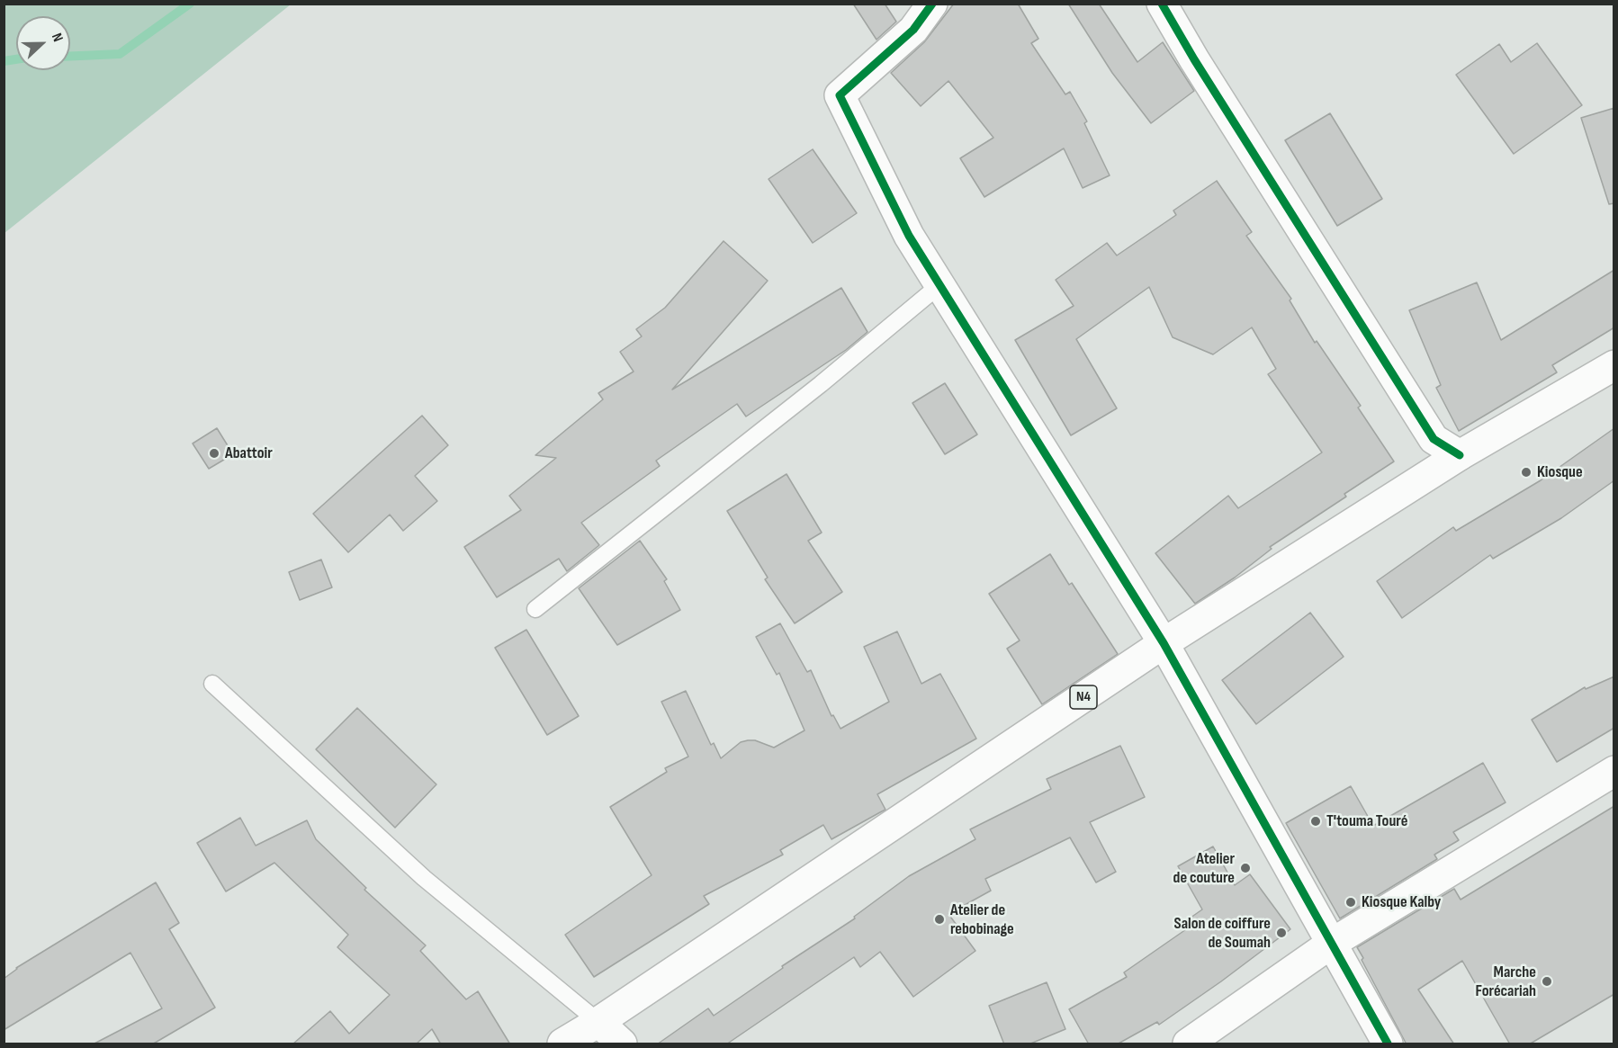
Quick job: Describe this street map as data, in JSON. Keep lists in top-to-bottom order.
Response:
{
  "streets": {
    "main road": ["N4"]
  },
  "places": [
    "Abattoir",
    "Kiosque",
    "T'touma Touré",
    "Atelier de couture",
    "Kiosque Kalby",
    "Atelier de rebobinage",
    "Salon de coiffure de Soumah",
    "Marche Forécariah"
  ],
  "north": "right"
}
